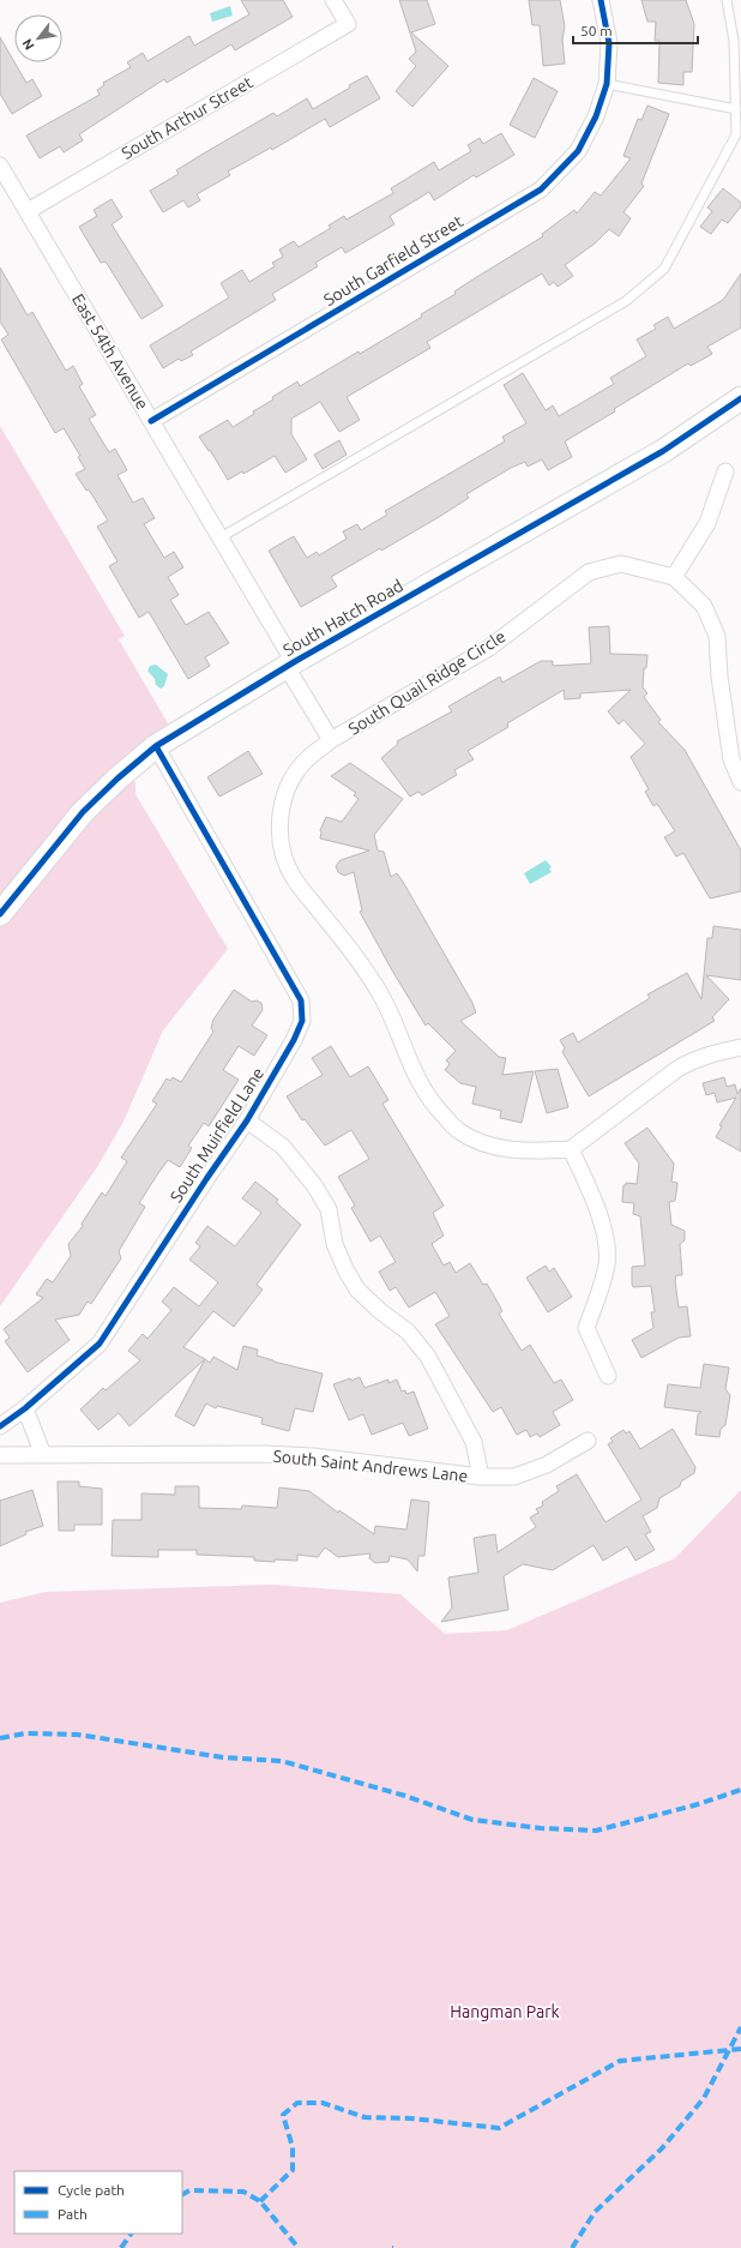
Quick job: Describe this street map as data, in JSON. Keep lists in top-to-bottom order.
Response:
{
  "streets": {
    "main road": ["South Hatch Road"],
    "street": [
      "South Arthur Street",
      "South Garfield Street",
      "East 54th Avenue",
      "South Quail Ridge Circle",
      "South Muirfield Lane",
      "South Saint Andrews Lane"
    ]
  },
  "crossings": [
    ["South Arthur Street", "East 54th Avenue"],
    ["South Garfield Street", "East 54th Avenue"],
    ["East 54th Avenue", "South Hatch Road"],
    ["East 54th Avenue", "South Quail Ridge Circle"],
    ["South Hatch Road", "South Muirfield Lane"]
  ],
  "parks": ["Hangman Park"],
  "legend": ["Cycle path", "Path"],
  "scale_bar": "50 m",
  "north": "bottom left"
}
